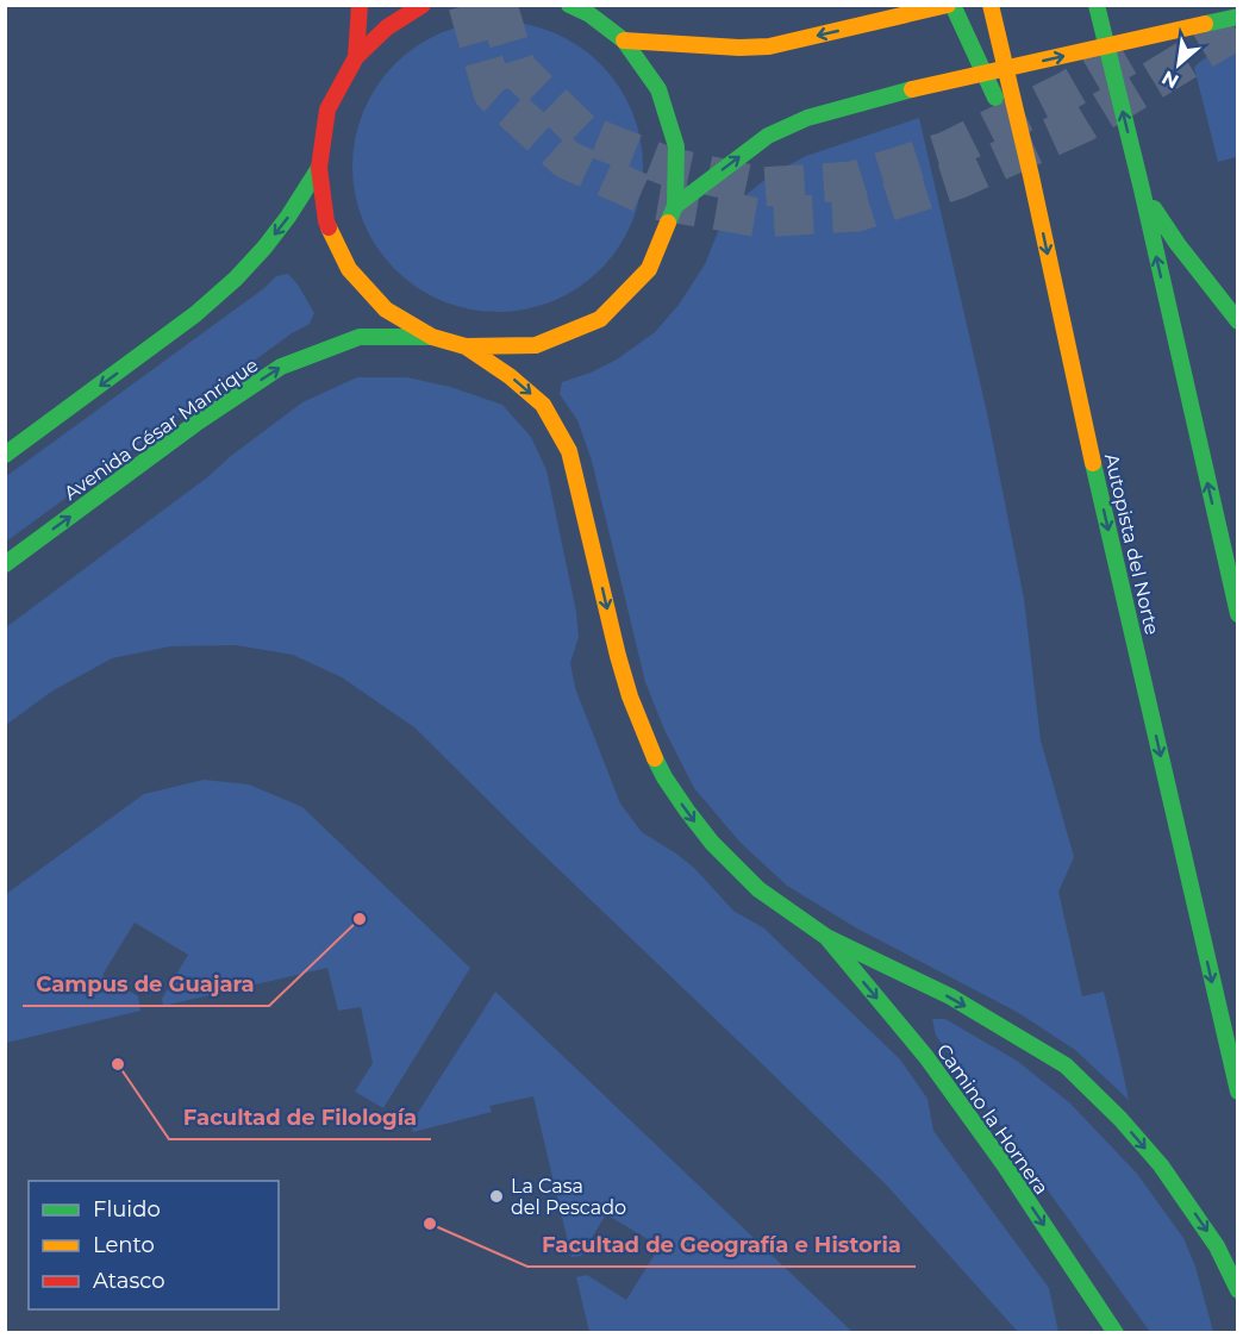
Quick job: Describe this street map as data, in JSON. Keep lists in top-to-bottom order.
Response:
{
  "streets": {
    "main road": ["Avenida César Manrique", "Autopista del Norte", "Camino la Hornera"]
  },
  "places": [
    "Campus de Guajara",
    "Facultad de Filología",
    "La Casa del Pescado",
    "Facultad de Geografía e Historia"
  ],
  "legend": ["Fluido", "Lento", "Atasco"],
  "north": "bottom left"
}
